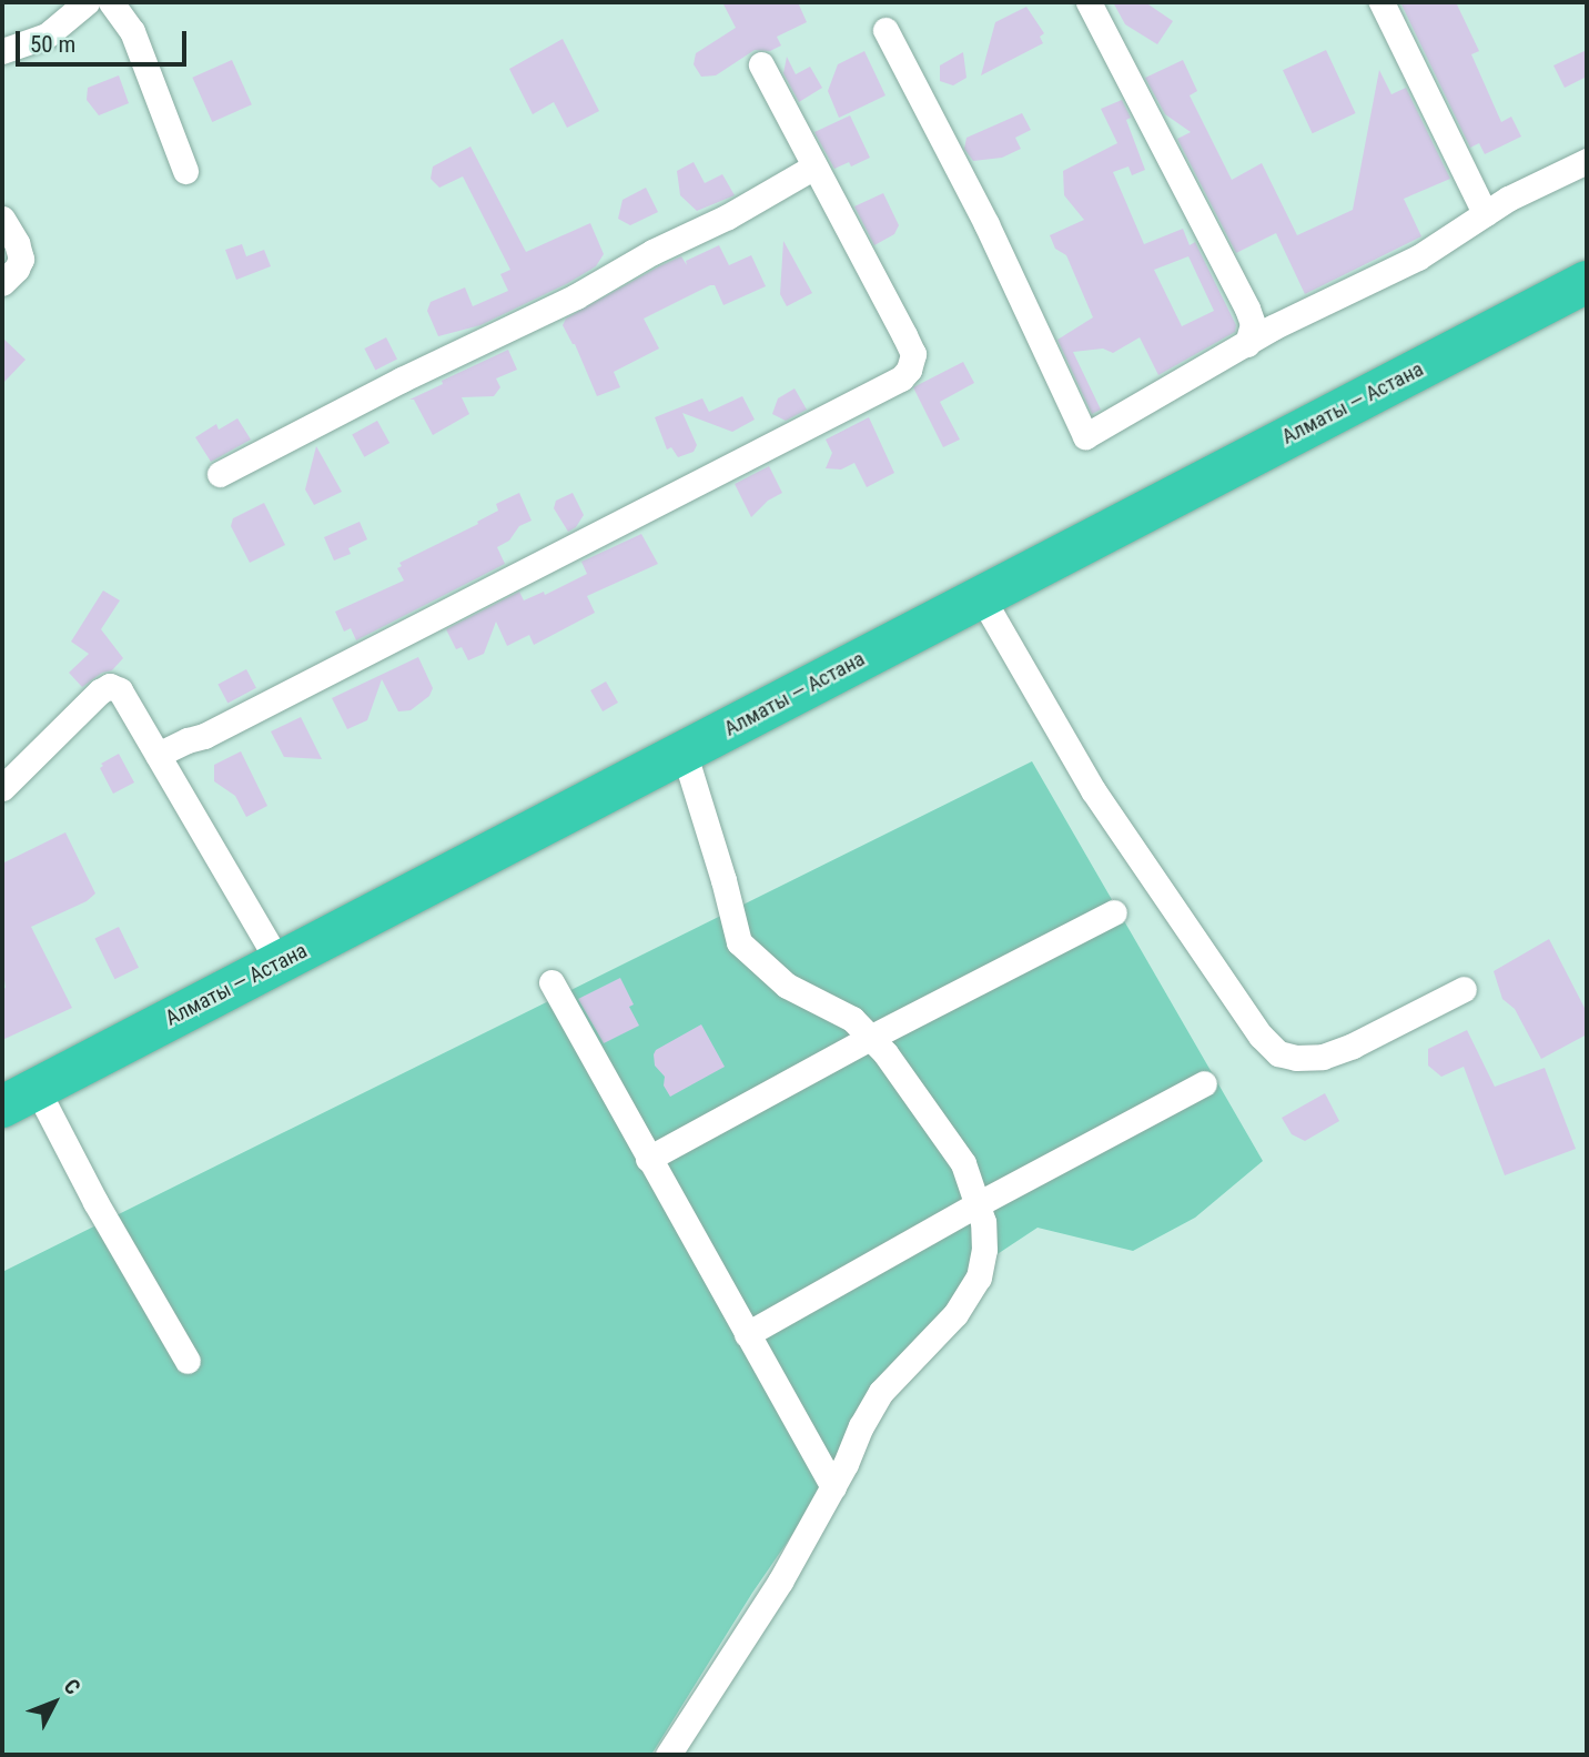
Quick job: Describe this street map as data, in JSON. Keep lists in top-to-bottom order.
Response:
{
  "streets": {
    "highway": ["Алматы — Астана"]
  },
  "scale_bar": "50 m",
  "north": "top right"
}
